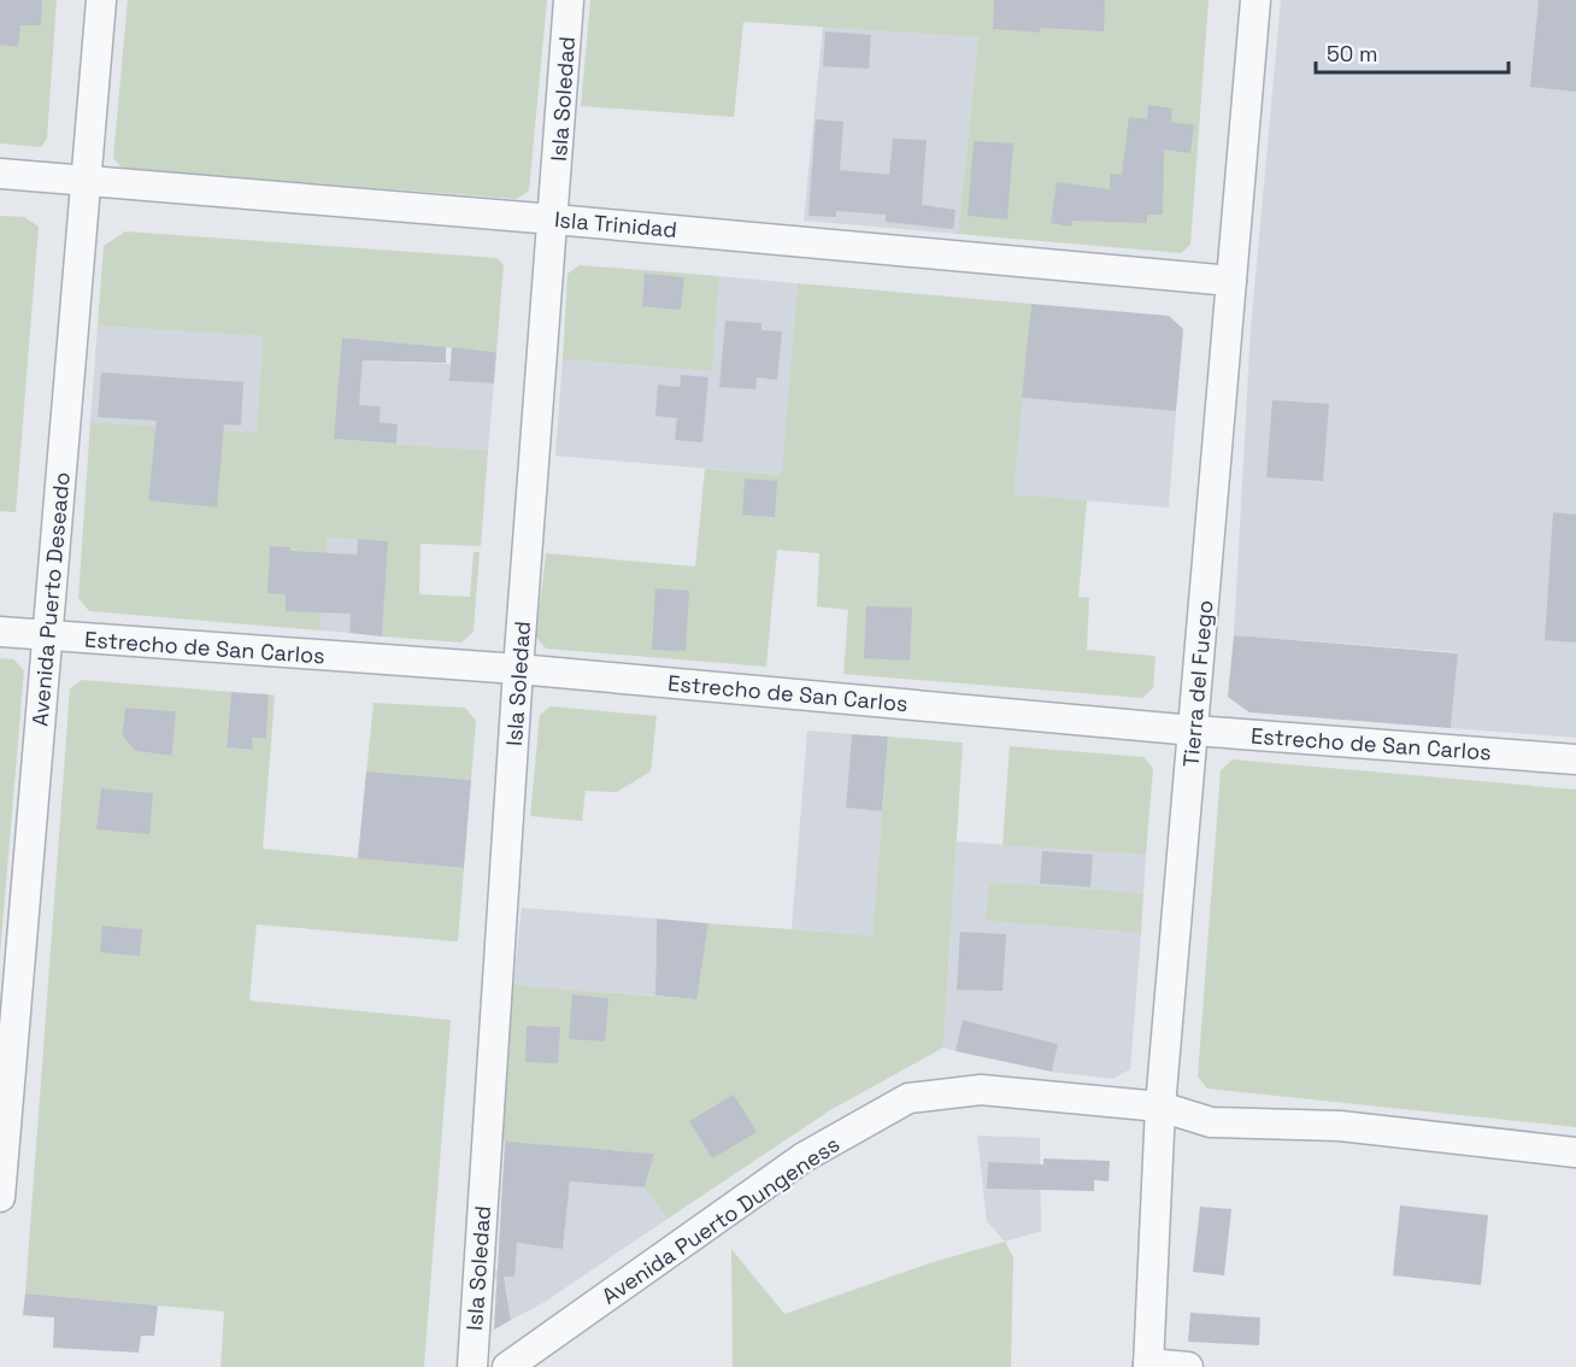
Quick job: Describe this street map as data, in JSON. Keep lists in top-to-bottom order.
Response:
{
  "streets": {
    "street": [
      "Isla Soledad",
      "Isla Trinidad",
      "Avenida Puerto Deseado",
      "Estrecho de San Carlos",
      "Tierra del Fuego",
      "Avenida Puerto Dungeness"
    ]
  },
  "crossings": [
    ["Isla Soledad", "Isla Trinidad"],
    ["Isla Soledad", "Estrecho de San Carlos"],
    ["Isla Trinidad", "Avenida Puerto Deseado"],
    ["Isla Trinidad", "Tierra del Fuego"],
    ["Avenida Puerto Deseado", "Estrecho de San Carlos"],
    ["Estrecho de San Carlos", "Tierra del Fuego"],
    ["Tierra del Fuego", "Avenida Puerto Dungeness"]
  ],
  "scale_bar": "50 m"
}
